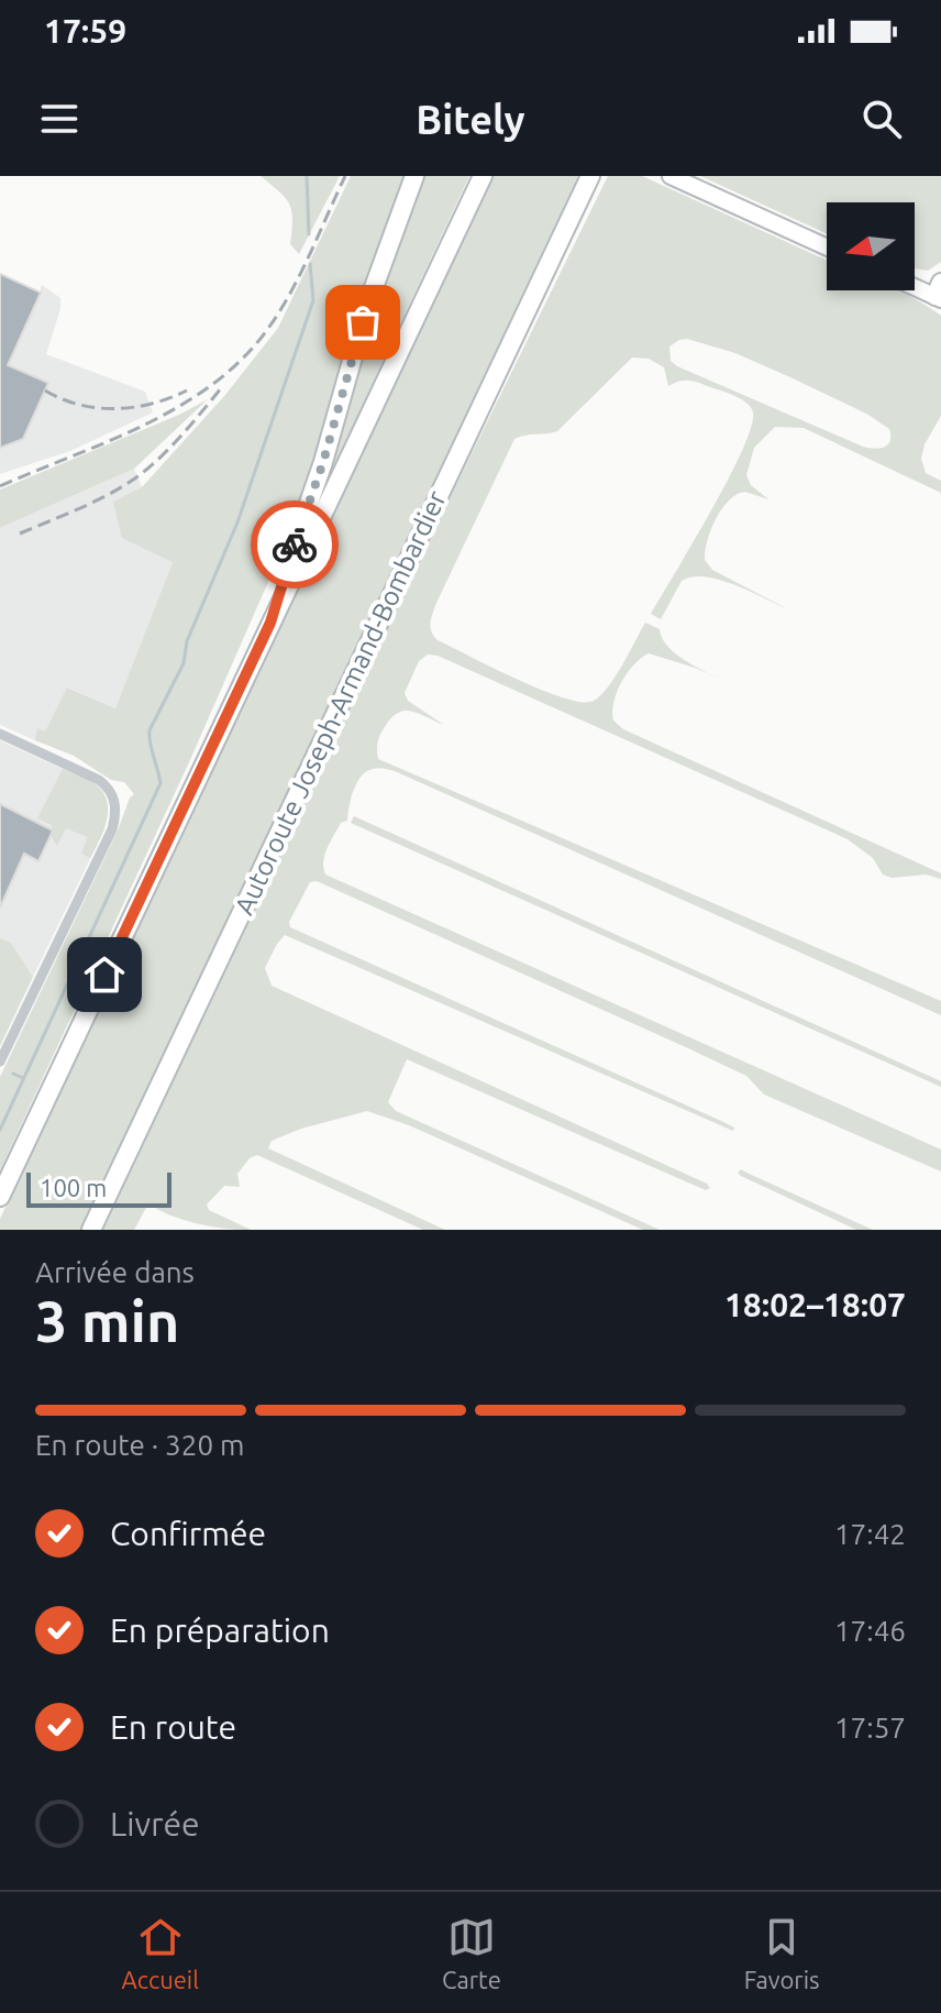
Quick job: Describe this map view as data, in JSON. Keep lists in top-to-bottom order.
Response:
{
  "streets": {
    "highway": ["Autoroute Joseph-Armand-Bombardier"]
  },
  "scale_bar": "100 m",
  "north": "left",
  "page": {
    "status": "17:59",
    "header": "Bitely",
    "scale": "100 m",
    "heading": ["3 min", "Arrivée dans", "18:02–18:07"],
    "bar": "En route · 320 m",
    "list": [
      ["Confirmée", "17:42"],
      ["En préparation", "17:46"],
      ["En route", "17:57"],
      "Livrée"
    ],
    "tabs": ["Accueil", "Carte", "Favoris"]
  }
}
